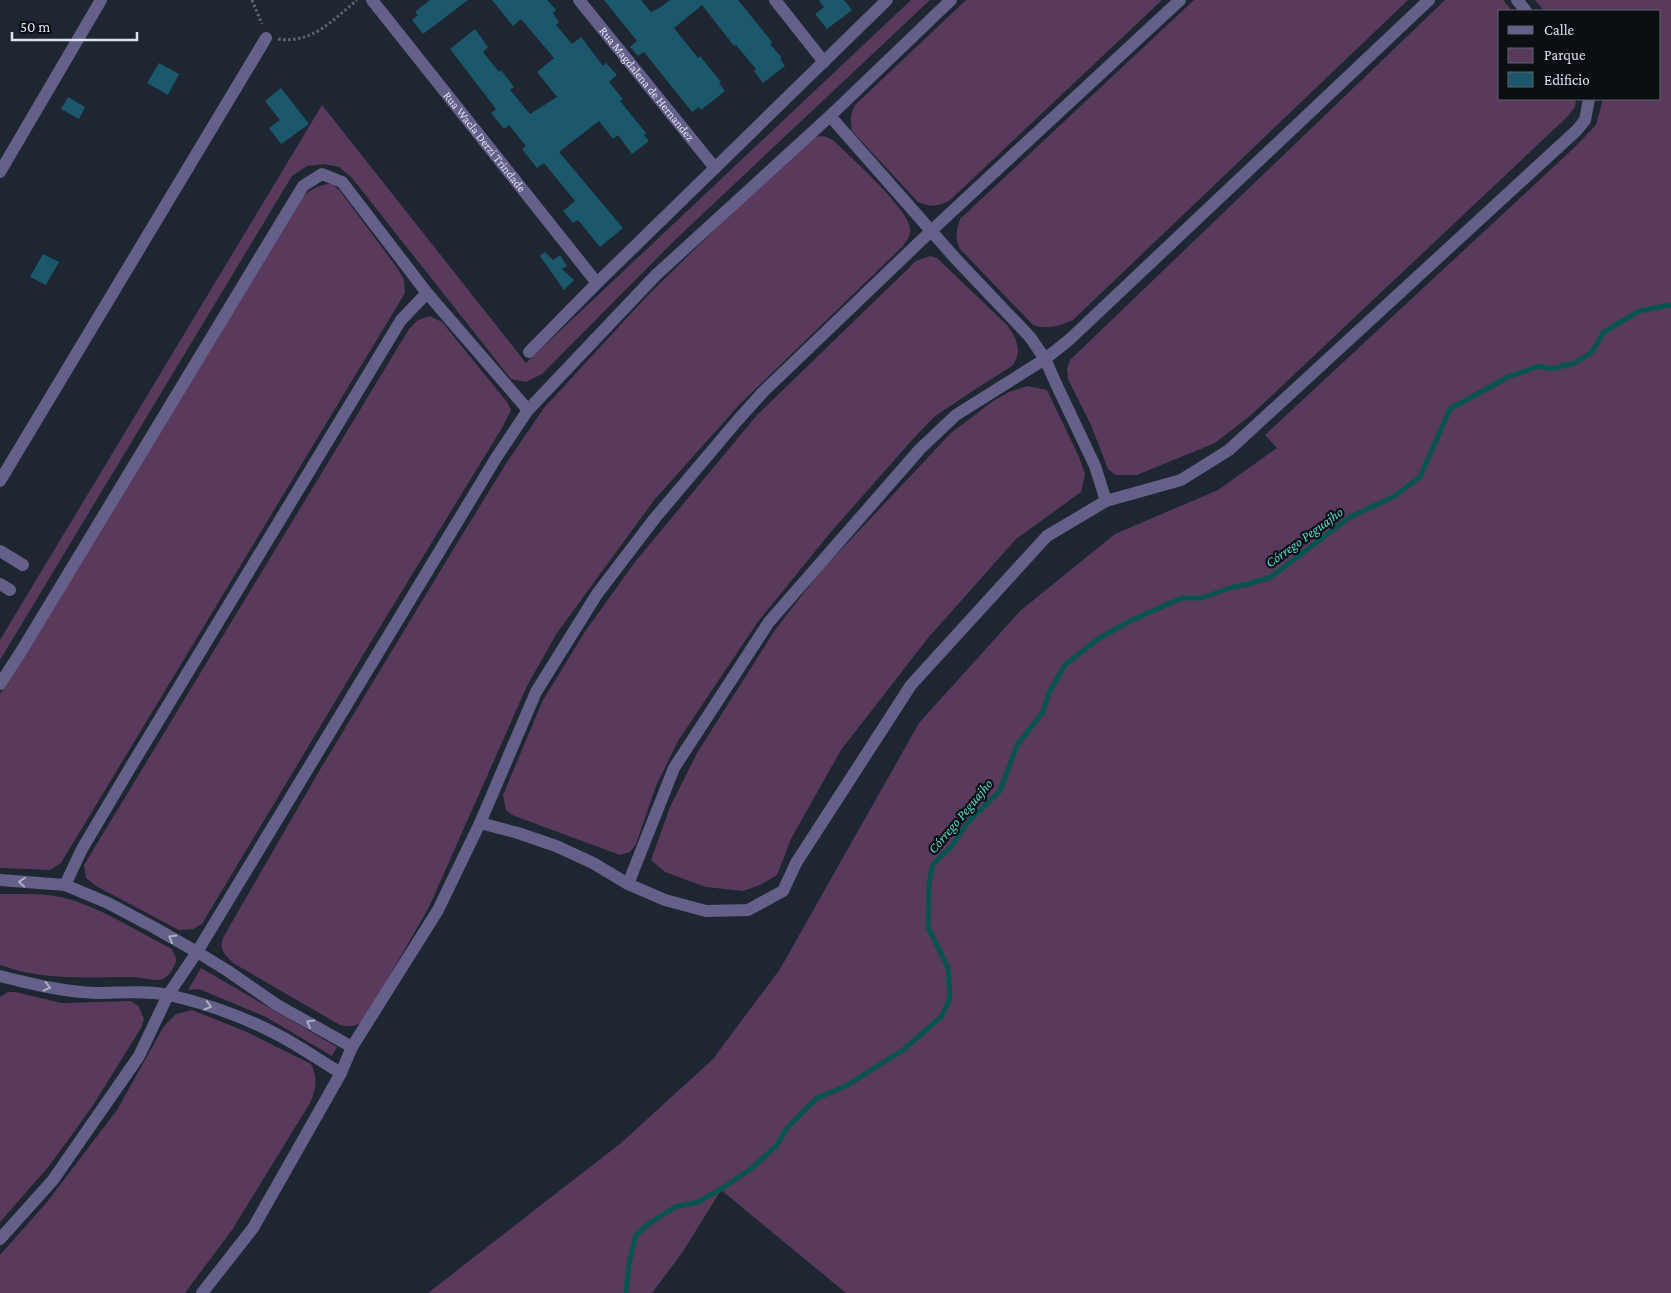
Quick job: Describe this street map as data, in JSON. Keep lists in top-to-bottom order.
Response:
{
  "streets": {
    "street": ["Rua Magdalena de Hernandez", "Rua Wacla Derzi Trindade"]
  },
  "water": ["Córrego Peguajho"],
  "legend": ["Calle", "Parque", "Edificio"],
  "scale_bar": "50 m"
}
